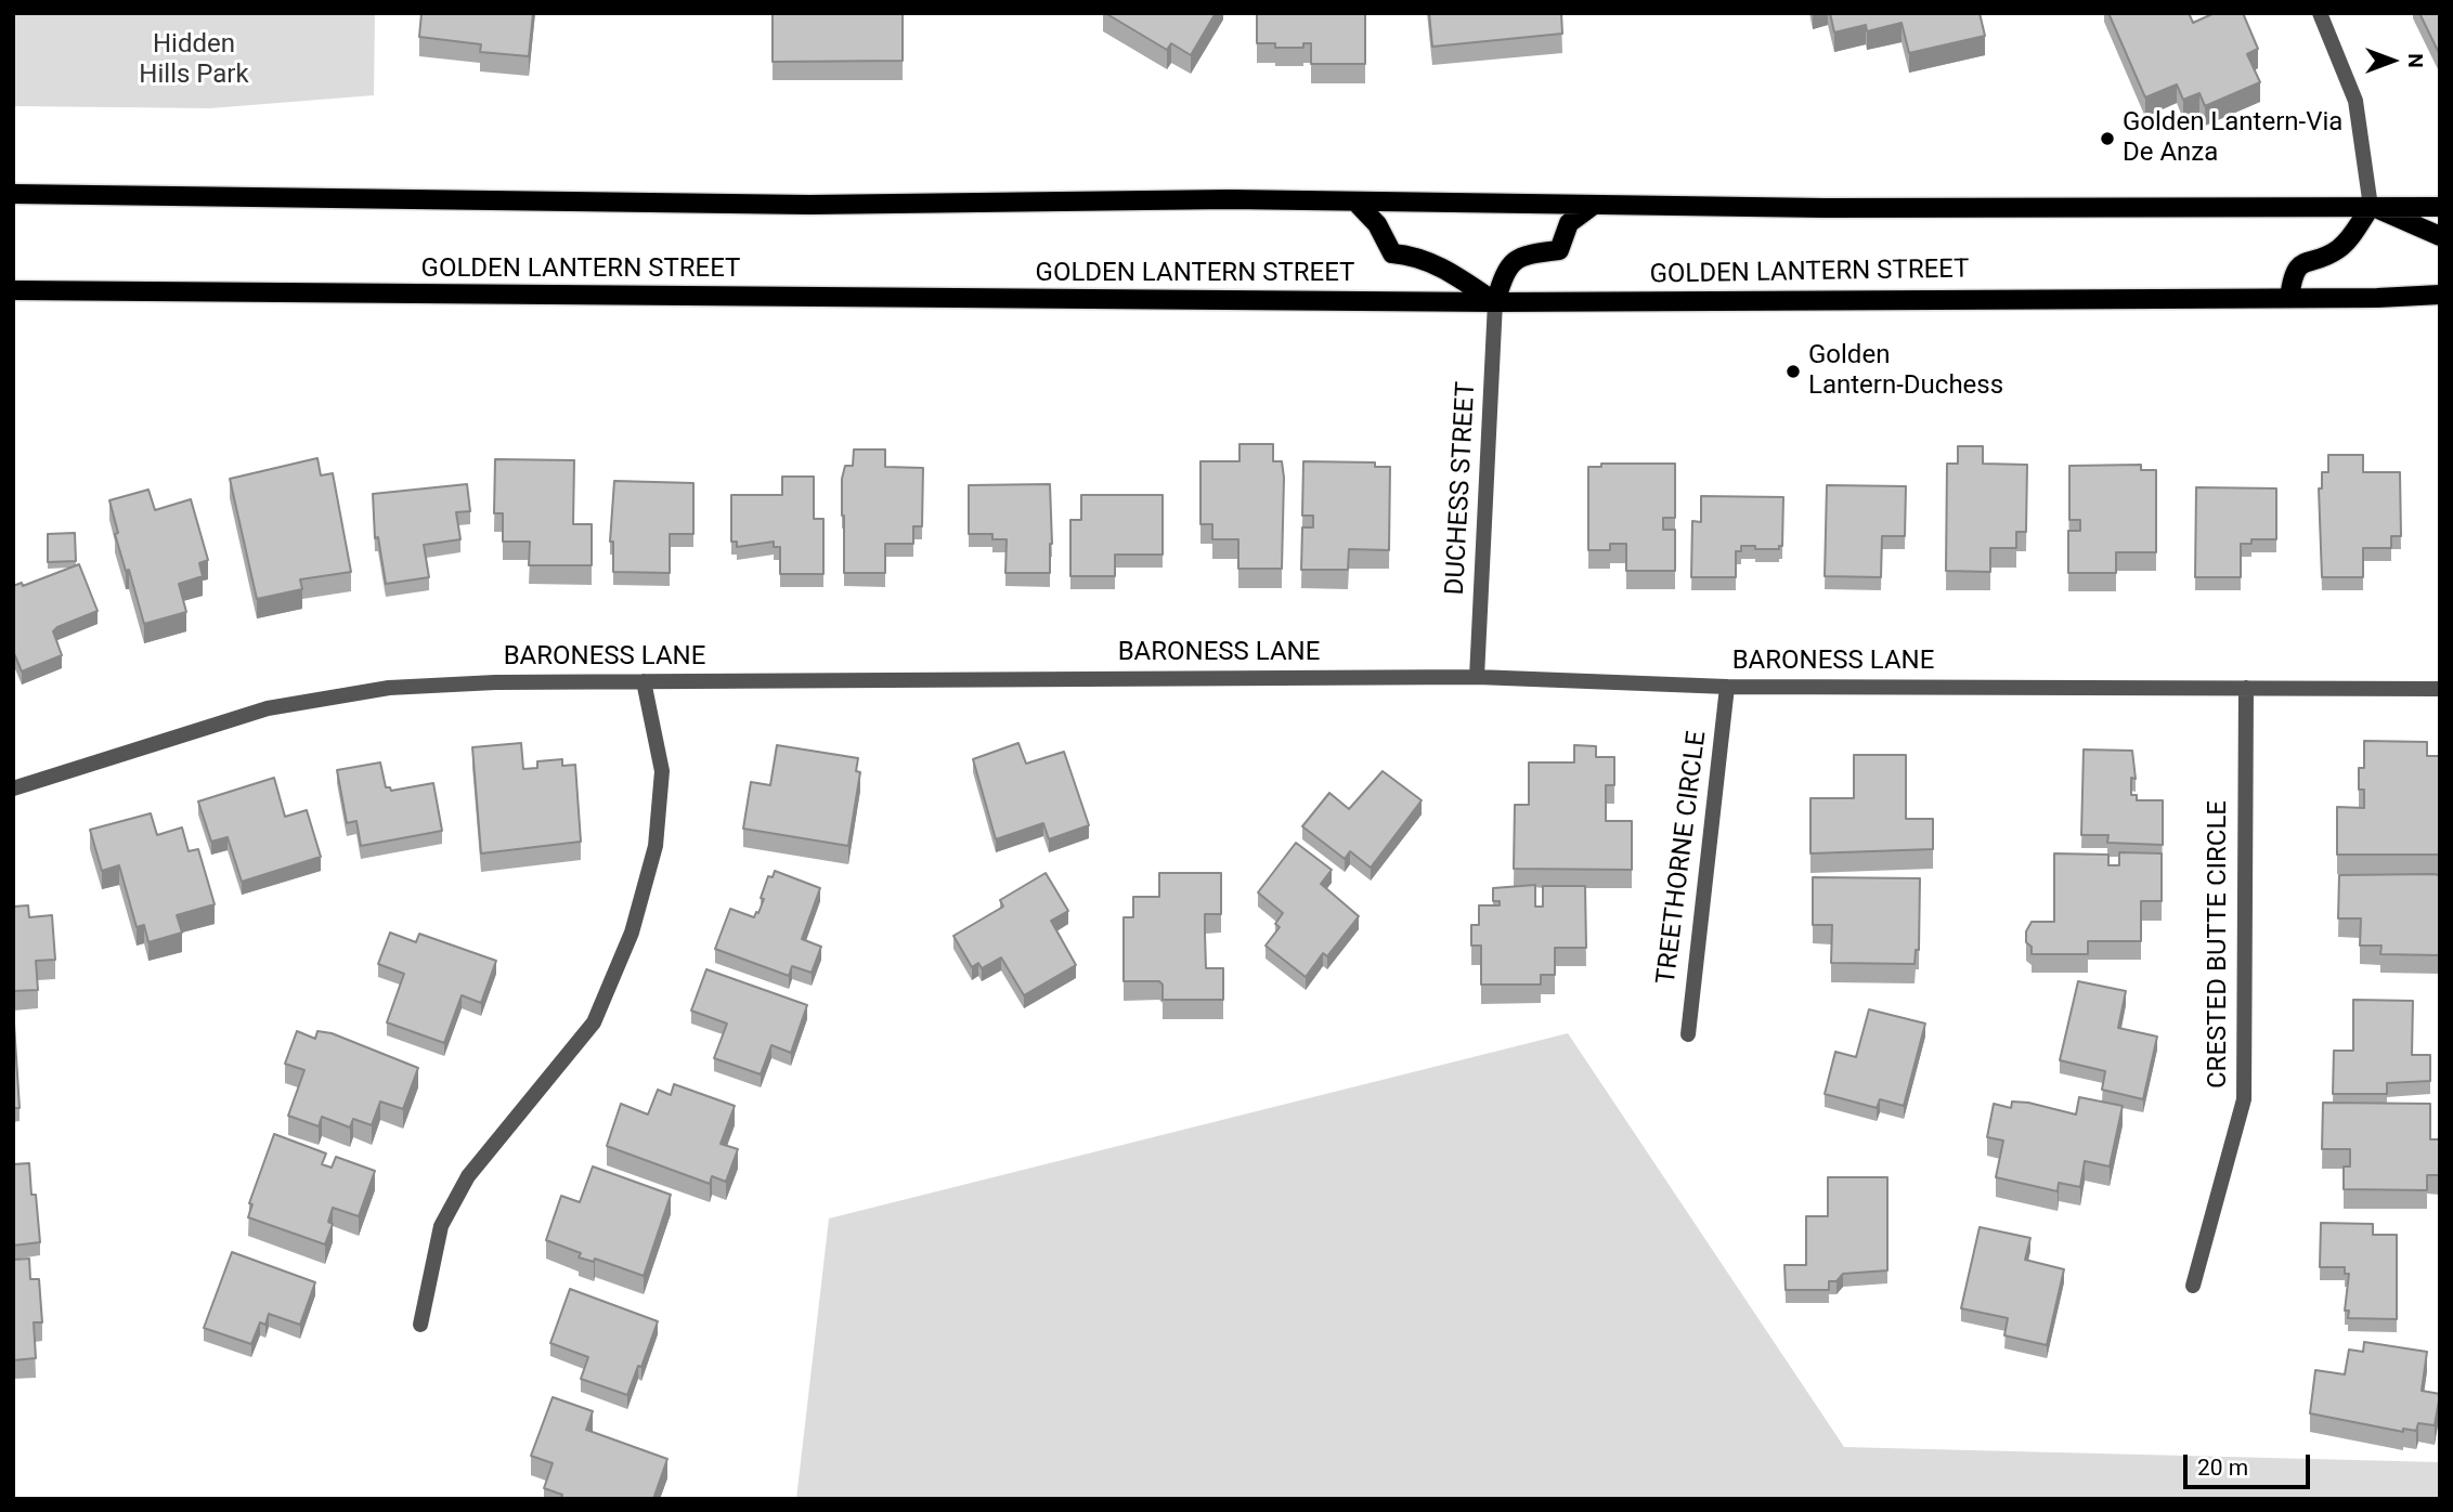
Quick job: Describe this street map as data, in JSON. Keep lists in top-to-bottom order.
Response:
{
  "streets": {
    "main road": ["GOLDEN LANTERN STREET"],
    "street": [
      "DUCHESS STREET",
      "BARONESS LANE",
      "TREETHORNE CIRCLE",
      "CRESTED BUTTE CIRCLE"
    ]
  },
  "crossings": [
    ["GOLDEN LANTERN STREET", "DUCHESS STREET"],
    ["DUCHESS STREET", "BARONESS LANE"],
    ["BARONESS LANE", "TREETHORNE CIRCLE"],
    ["BARONESS LANE", "CRESTED BUTTE CIRCLE"]
  ],
  "parks": ["Hidden Hills Park"],
  "places": ["Golden Lantern-Via De Anza", "Golden Lantern-Duchess"],
  "scale_bar": "20 m",
  "north": "right"
}
